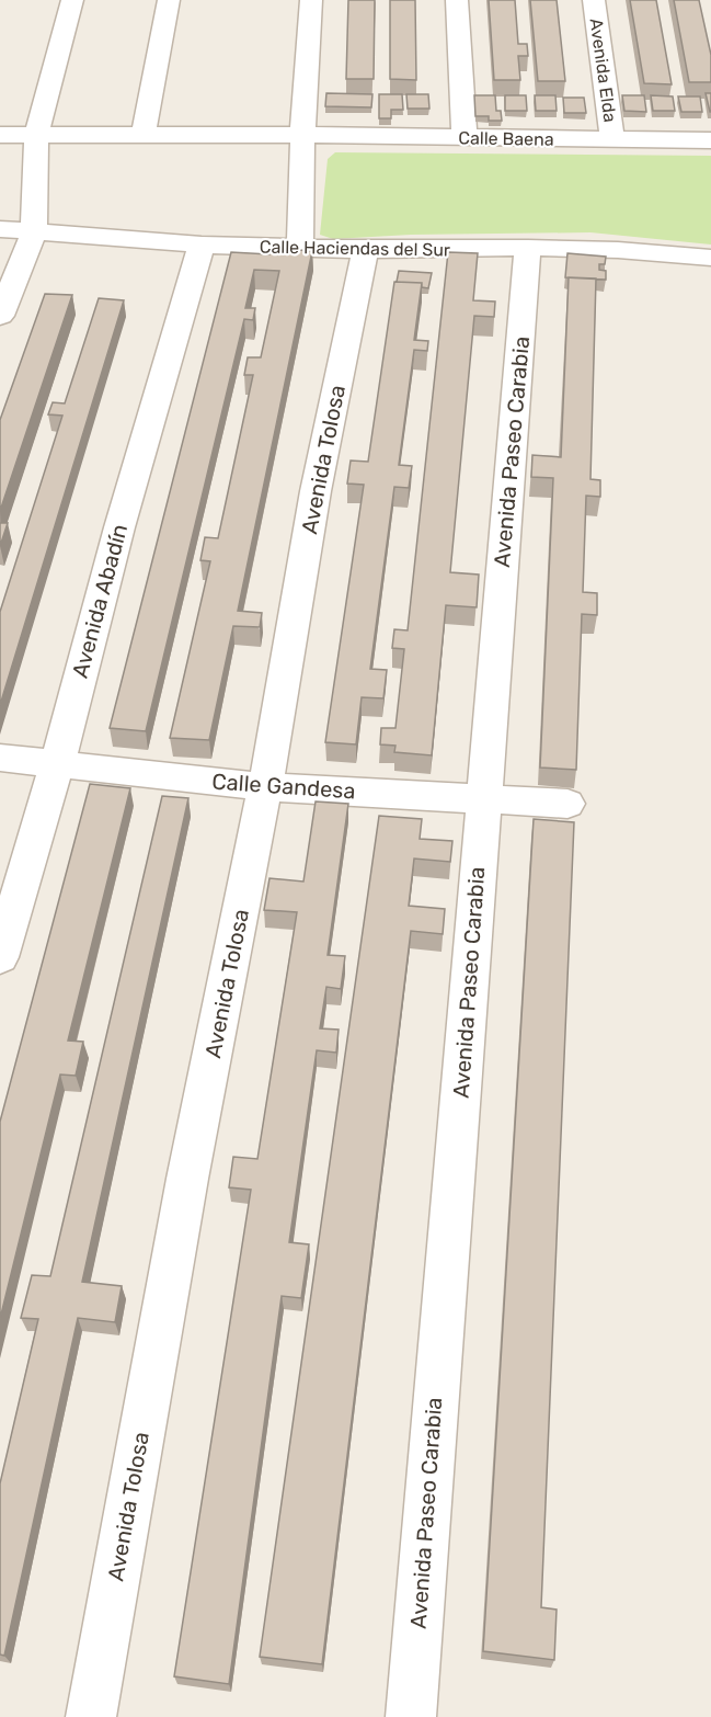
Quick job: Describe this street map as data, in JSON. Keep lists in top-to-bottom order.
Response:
{
  "streets": {
    "street": [
      "Avenida Elda",
      "Calle Baena",
      "Calle Haciendas del Sur",
      "Avenida Paseo Carabia",
      "Avenida Tolosa",
      "Avenida Abadín",
      "Calle Gandesa"
    ]
  },
  "crossings": [
    ["Avenida Elda", "Calle Baena"],
    ["Calle Haciendas del Sur", "Avenida Paseo Carabia"],
    ["Calle Haciendas del Sur", "Avenida Tolosa"],
    ["Calle Haciendas del Sur", "Avenida Abadín"],
    ["Avenida Paseo Carabia", "Calle Gandesa"],
    ["Avenida Tolosa", "Calle Gandesa"],
    ["Avenida Abadín", "Calle Gandesa"]
  ]
}
